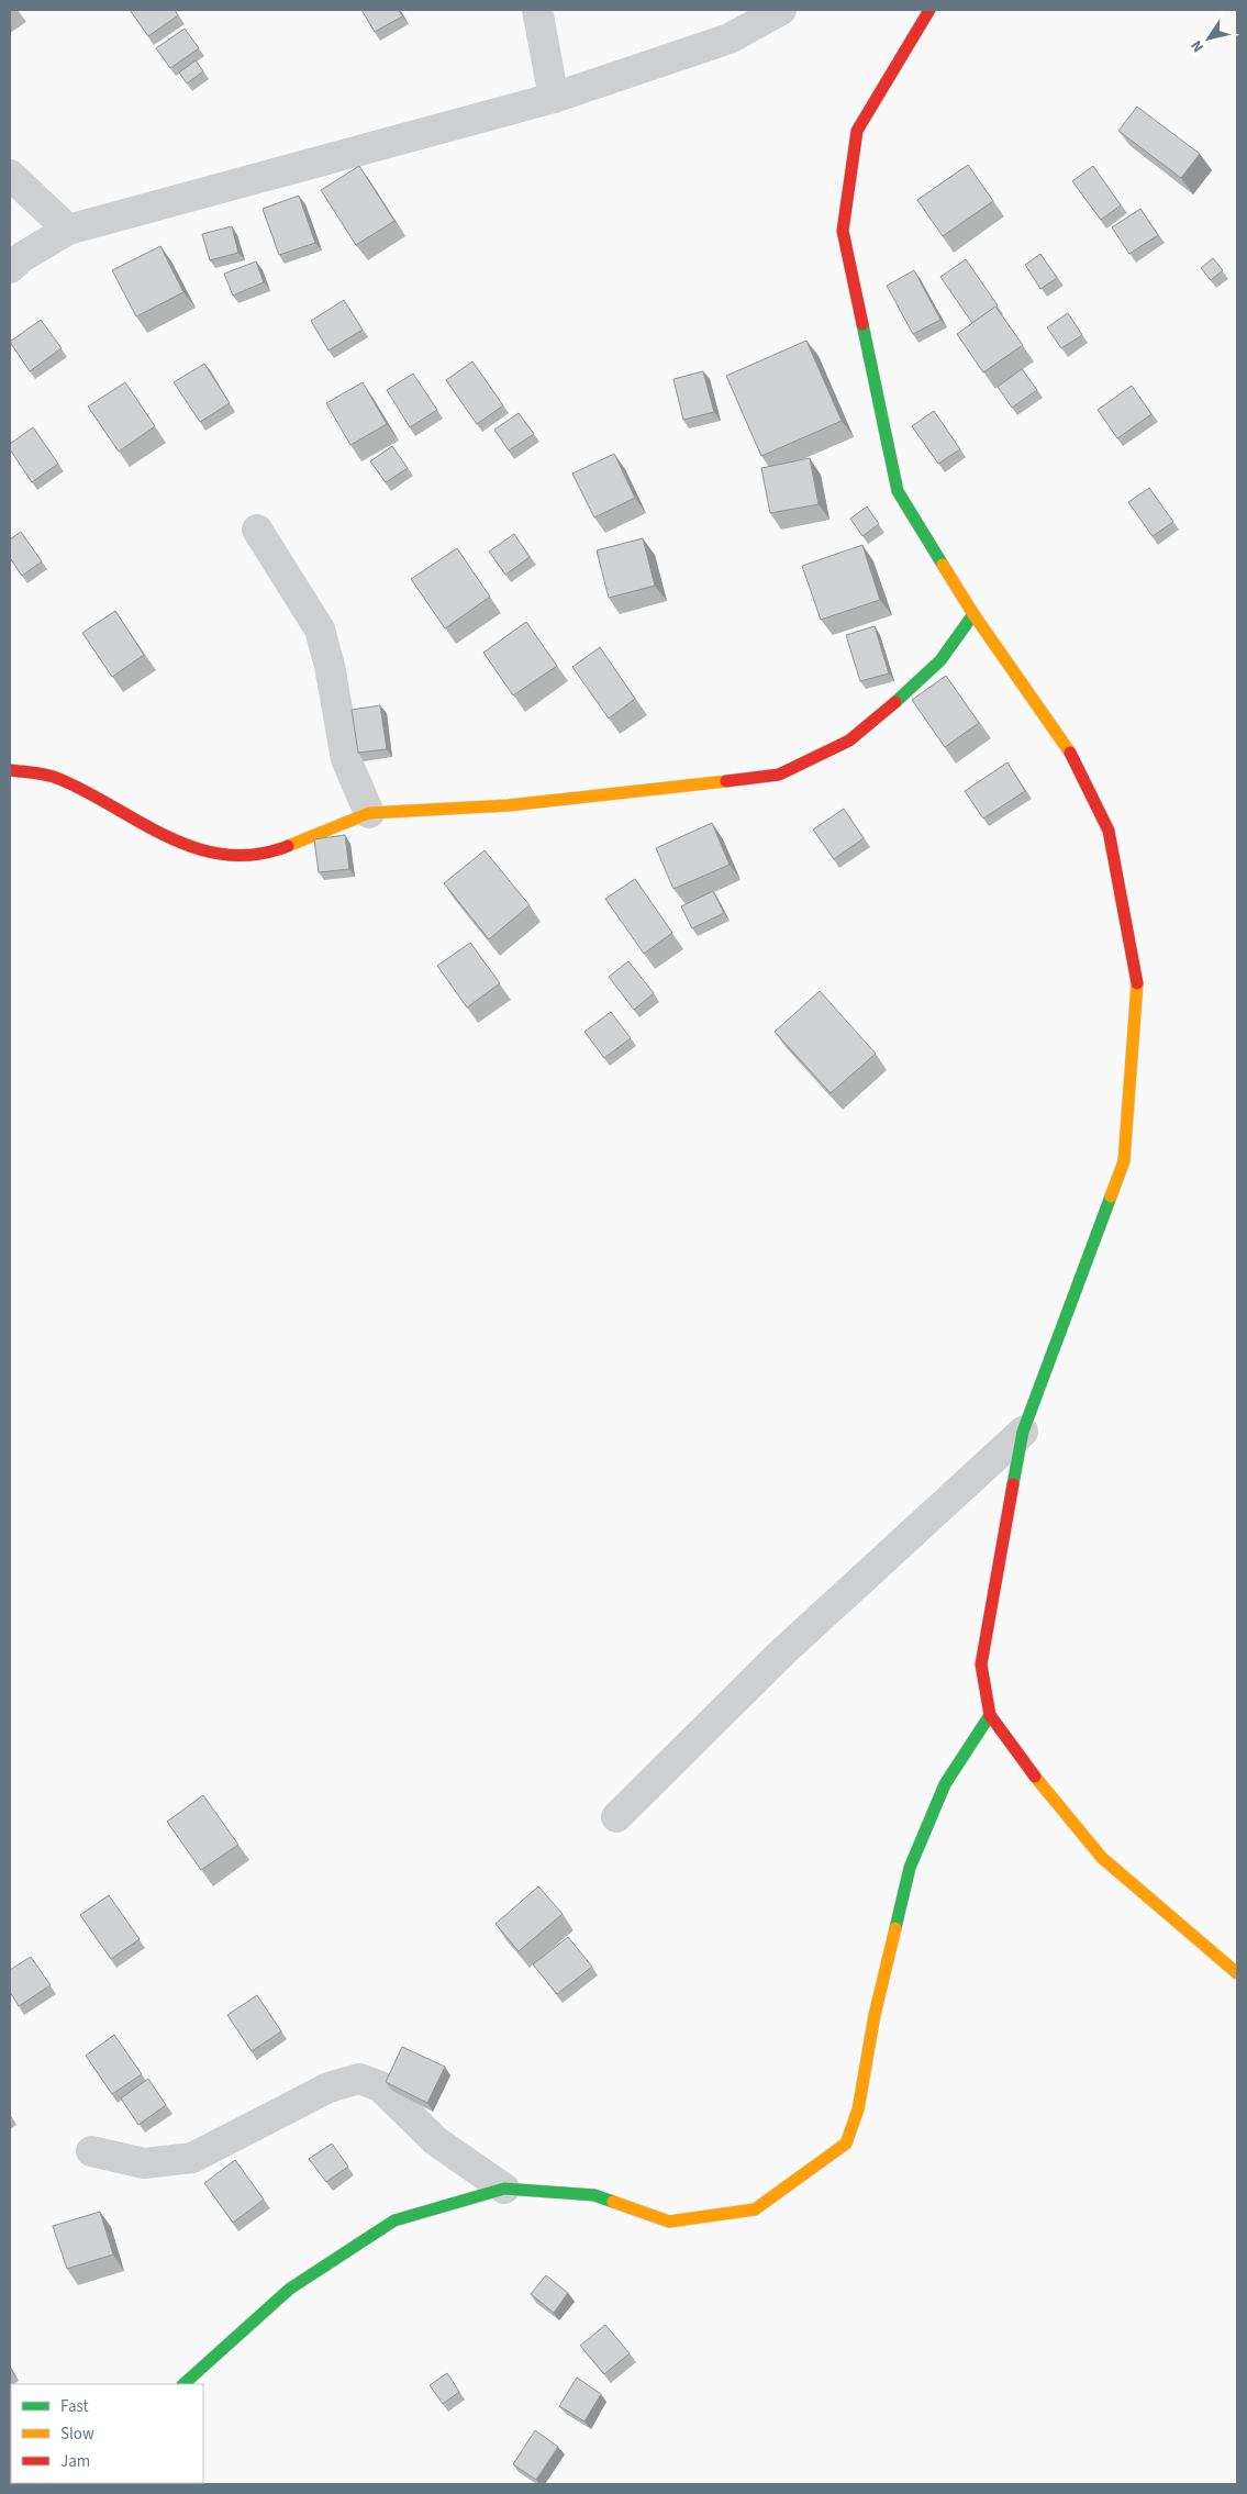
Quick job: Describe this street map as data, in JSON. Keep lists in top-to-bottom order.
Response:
{
  "legend": ["Fast", "Slow", "Jam"],
  "north": "bottom left"
}
